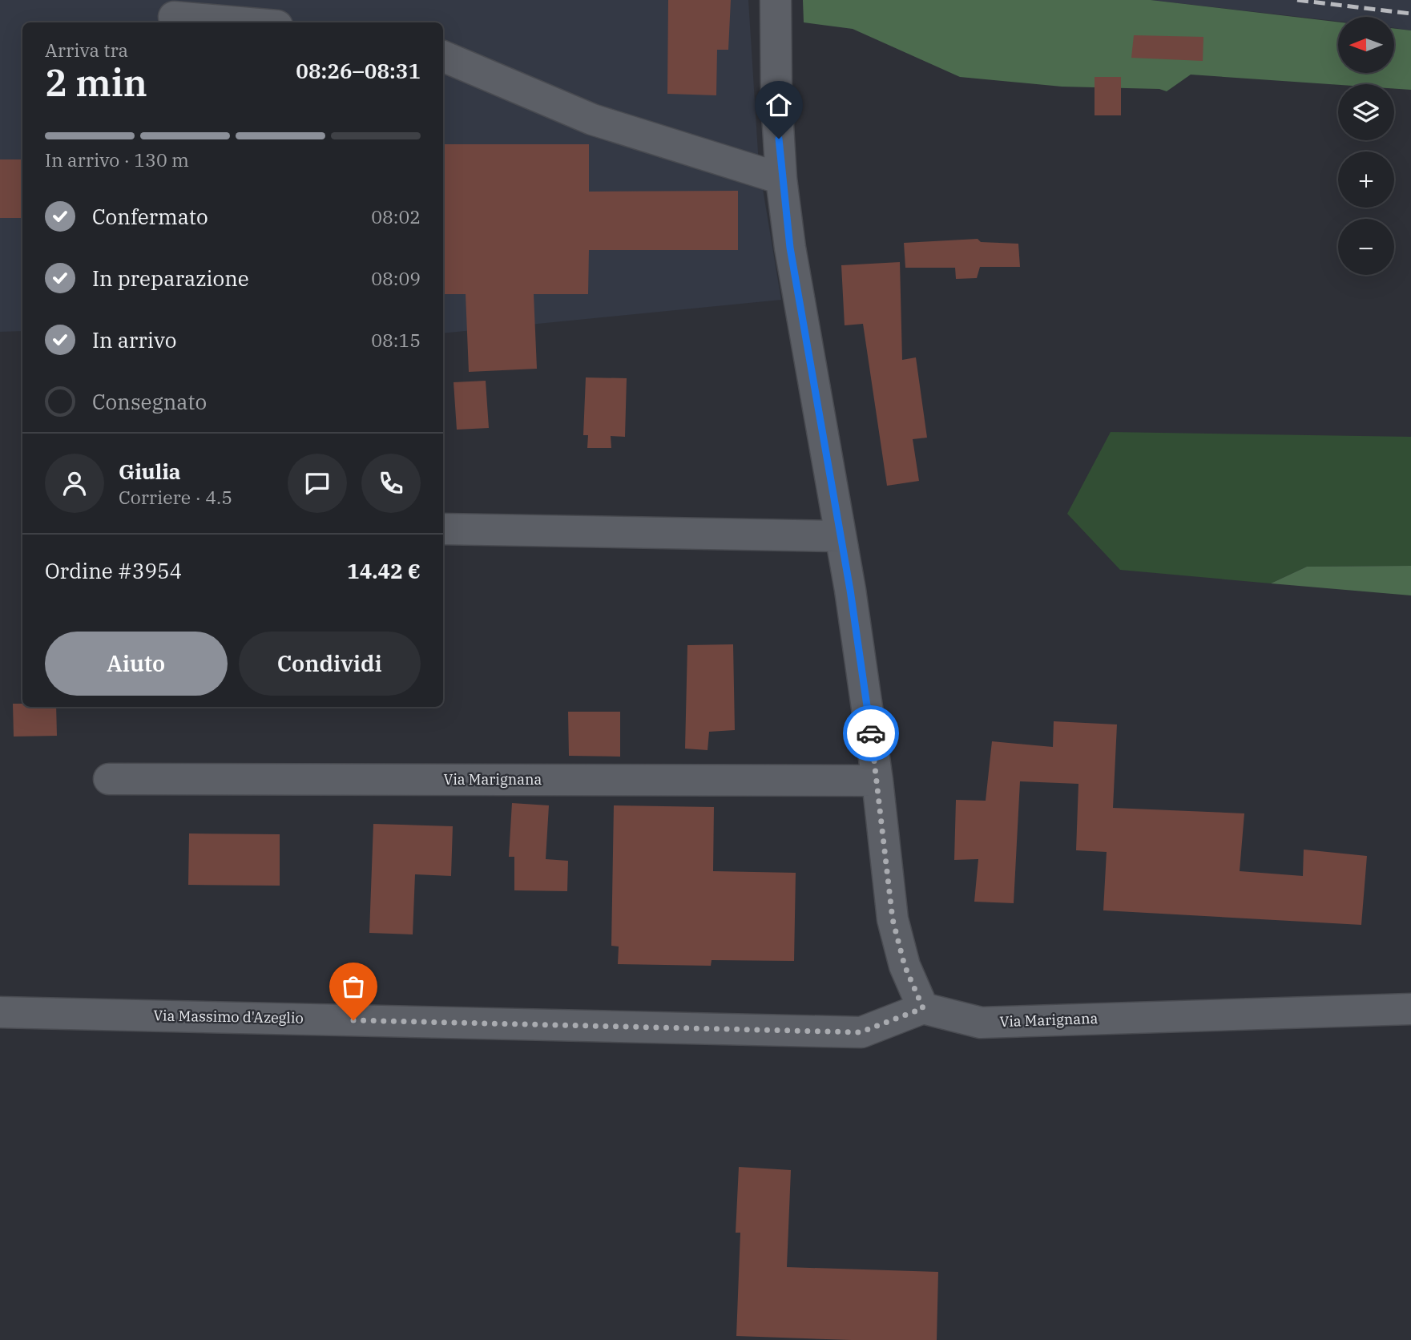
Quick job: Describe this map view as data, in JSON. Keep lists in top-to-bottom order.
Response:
{
  "streets": {
    "street": ["Via Marignana", "Via Massimo d'Azeglio"]
  },
  "crossings": [
    ["Via Marignana", "Via Massimo d'Azeglio"]
  ],
  "north": "left",
  "page": {
    "map_buttons": ["+", "−"],
    "heading": ["2 min", "Arriva tra", "08:26–08:31"],
    "panel": [
      "Giulia",
      "Corriere · 4.5",
      "Ordine #3954",
      "14.42 €"
    ],
    "bar": "In arrivo · 130 m",
    "list": [
      ["Confermato", "08:02"],
      ["In preparazione", "08:09"],
      ["In arrivo", "08:15"],
      "Consegnato"
    ],
    "buttons": ["Aiuto", "Condividi"]
  }
}
